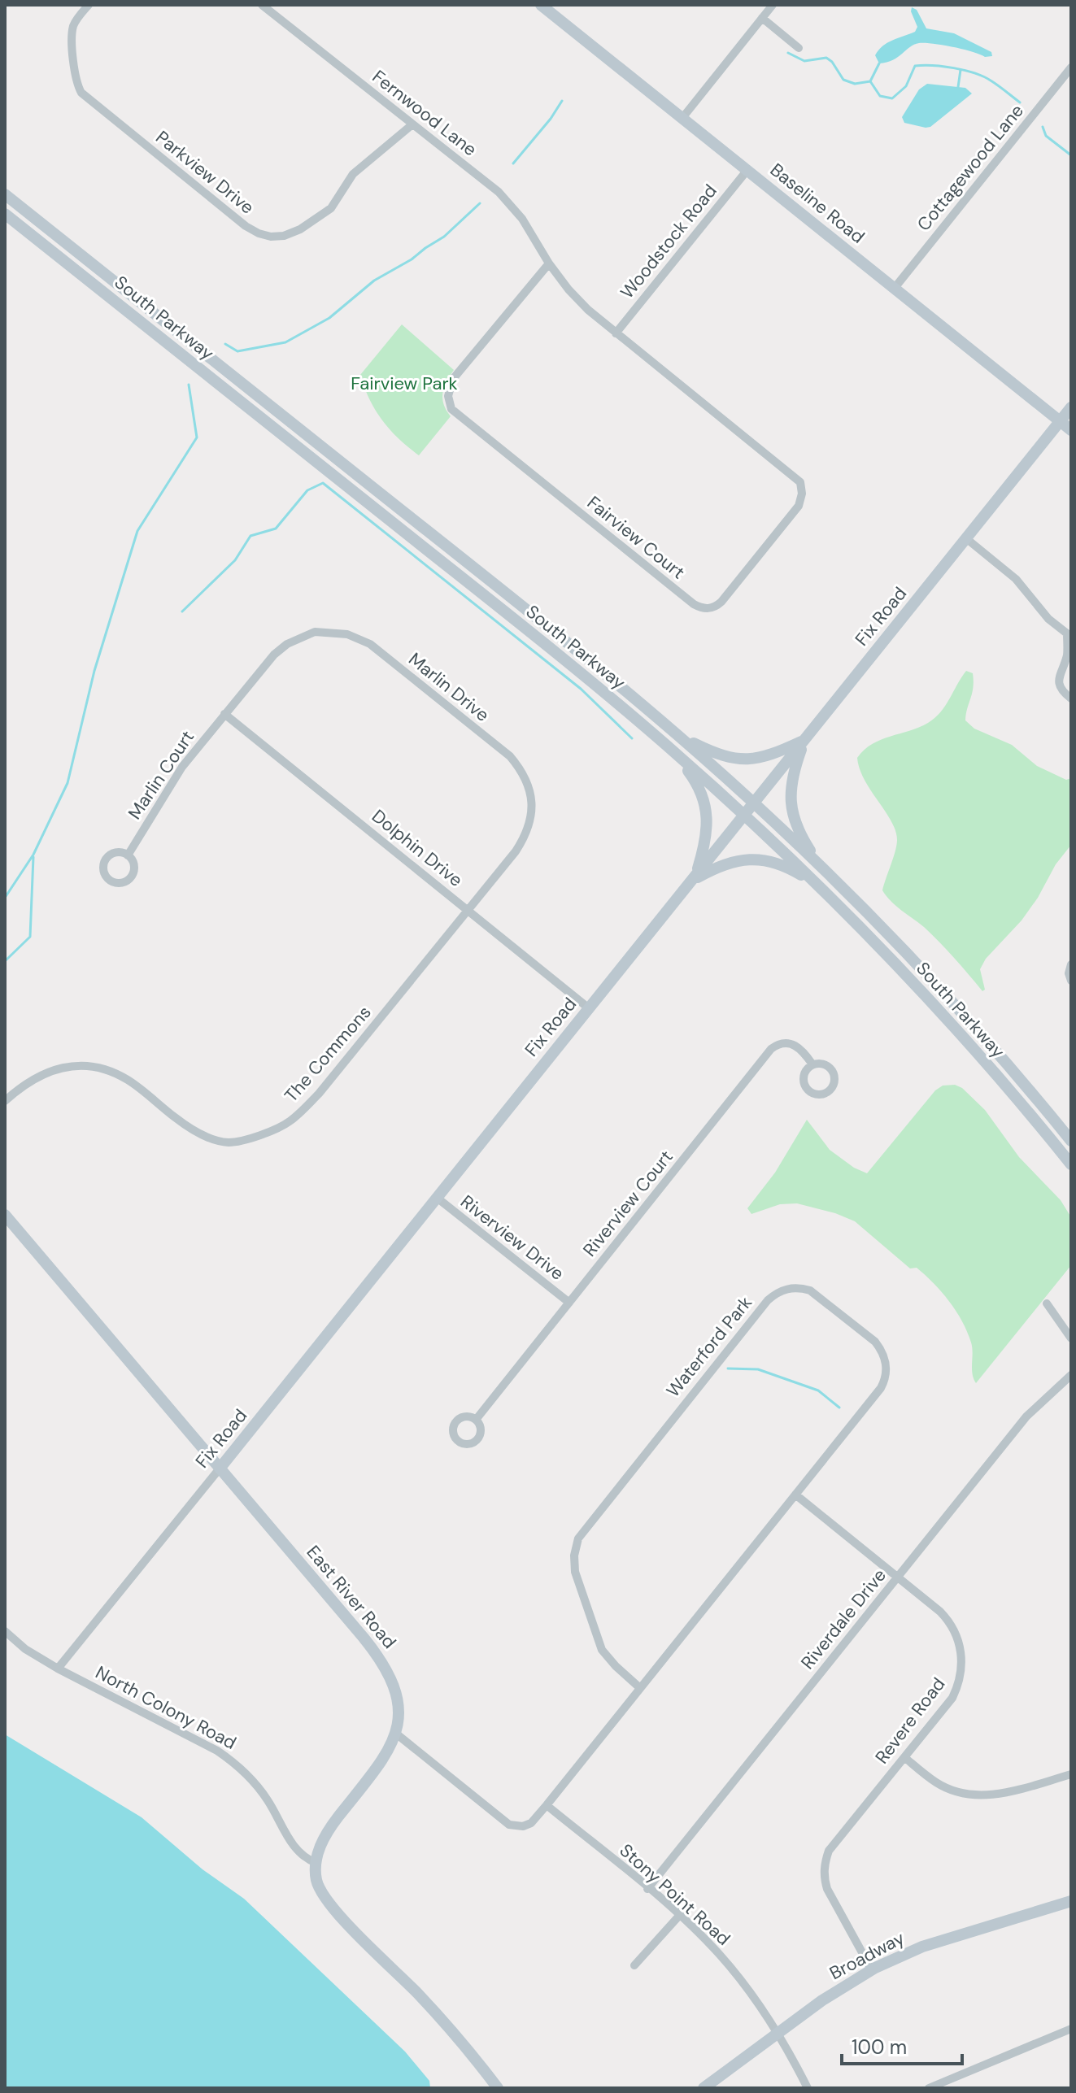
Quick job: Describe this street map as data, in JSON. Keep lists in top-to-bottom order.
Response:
{
  "streets": {
    "main road": [
      "Baseline Road",
      "South Parkway",
      "Fix Road",
      "East River Road",
      "Broadway"
    ],
    "street": [
      "Fernwood Lane",
      "Cottagewood Lane",
      "Parkview Drive",
      "Woodstock Road",
      "Fairview Court",
      "Marlin Drive",
      "Marlin Court",
      "Dolphin Drive",
      "The Commons",
      "Riverview Court",
      "Riverview Drive",
      "Waterford Park",
      "Riverdale Drive",
      "North Colony Road",
      "Revere Road",
      "Stony Point Road"
    ]
  },
  "crossings": [
    ["Fernwood Lane", "Parkview Drive"],
    ["Fernwood Lane", "Fairview Court"],
    ["Cottagewood Lane", "Baseline Road"],
    ["Baseline Road", "Woodstock Road"],
    ["Baseline Road", "Fix Road"],
    ["Woodstock Road", "Fairview Court"],
    ["South Parkway", "Fix Road"],
    ["Fix Road", "Dolphin Drive"],
    ["Fix Road", "Riverview Drive"],
    ["Fix Road", "East River Road"],
    ["Fix Road", "North Colony Road"],
    ["Marlin Drive", "Marlin Court"],
    ["Marlin Drive", "Dolphin Drive"],
    ["Marlin Drive", "The Commons"],
    ["Marlin Court", "Dolphin Drive"],
    ["Dolphin Drive", "The Commons"],
    ["Riverview Court", "Riverview Drive"],
    ["Waterford Park", "East River Road"],
    ["Waterford Park", "Revere Road"],
    ["Waterford Park", "Stony Point Road"],
    ["East River Road", "North Colony Road"],
    ["Riverdale Drive", "Revere Road"],
    ["Riverdale Drive", "Stony Point Road"],
    ["Revere Road", "Broadway"],
    ["Stony Point Road", "Broadway"]
  ],
  "parks": ["Fairview Park"],
  "scale_bar": "100 m"
}
